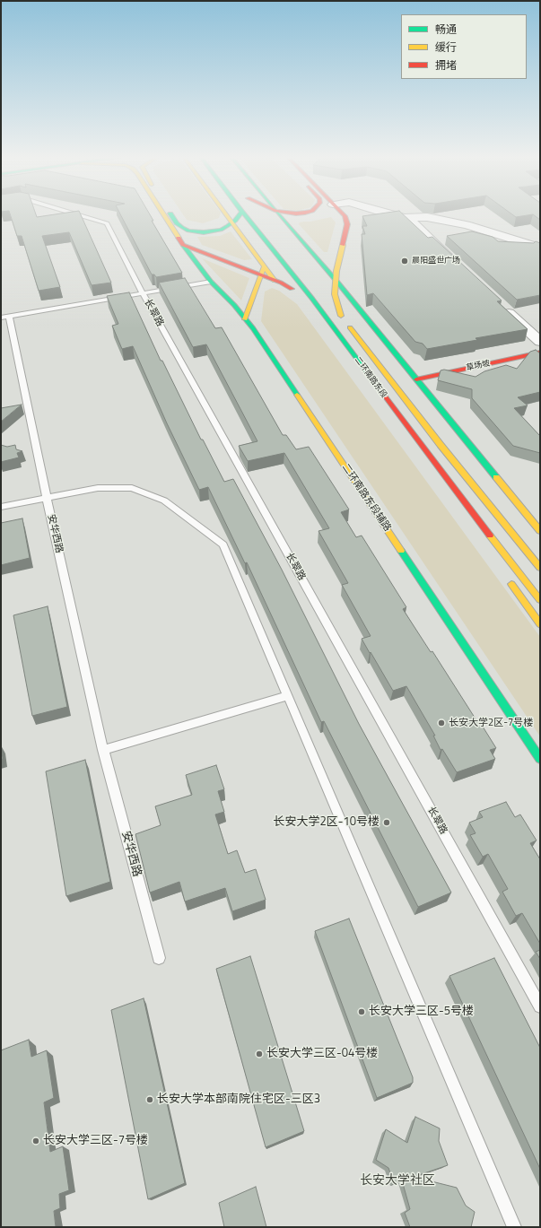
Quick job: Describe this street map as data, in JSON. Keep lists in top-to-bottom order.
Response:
{
  "streets": {
    "main road": ["草场坡", "二环南路东段", "二环南路东段辅路"],
    "lane": ["长翠路", "安华西路"]
  },
  "districts": ["长安大学社区"],
  "places": [
    "晨阳盛世广场",
    "长安大学2区-7号楼",
    "长安大学2区-10号楼",
    "长安大学三区-5号楼",
    "长安大学三区-04号楼",
    "长安大学本部南院住宅区-三区3",
    "长安大学三区-7号楼"
  ],
  "legend": ["畅通", "缓行", "拥堵"]
}
